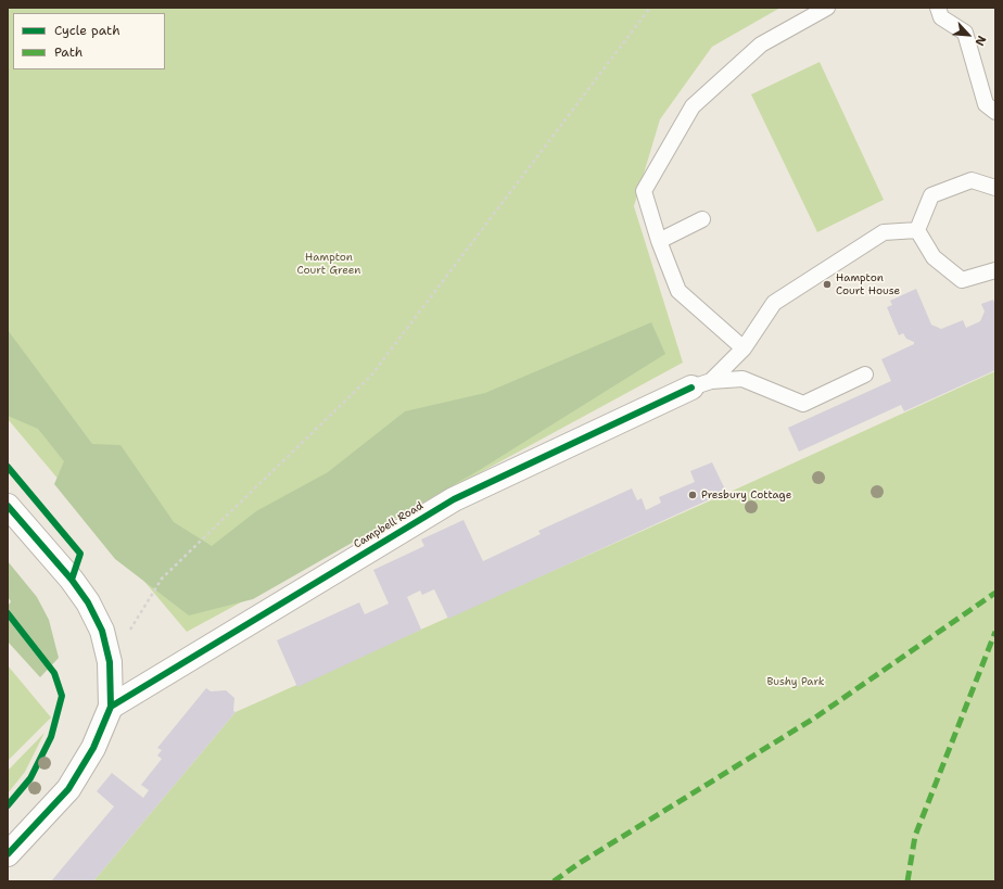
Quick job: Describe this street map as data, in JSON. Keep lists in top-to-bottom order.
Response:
{
  "streets": {
    "street": ["Campbell Road"]
  },
  "parks": ["Hampton Court Green", "Bushy Park"],
  "places": ["Hampton Court House", "Presbury Cottage"],
  "legend": ["Cycle path", "Path"],
  "north": "bottom right"
}
